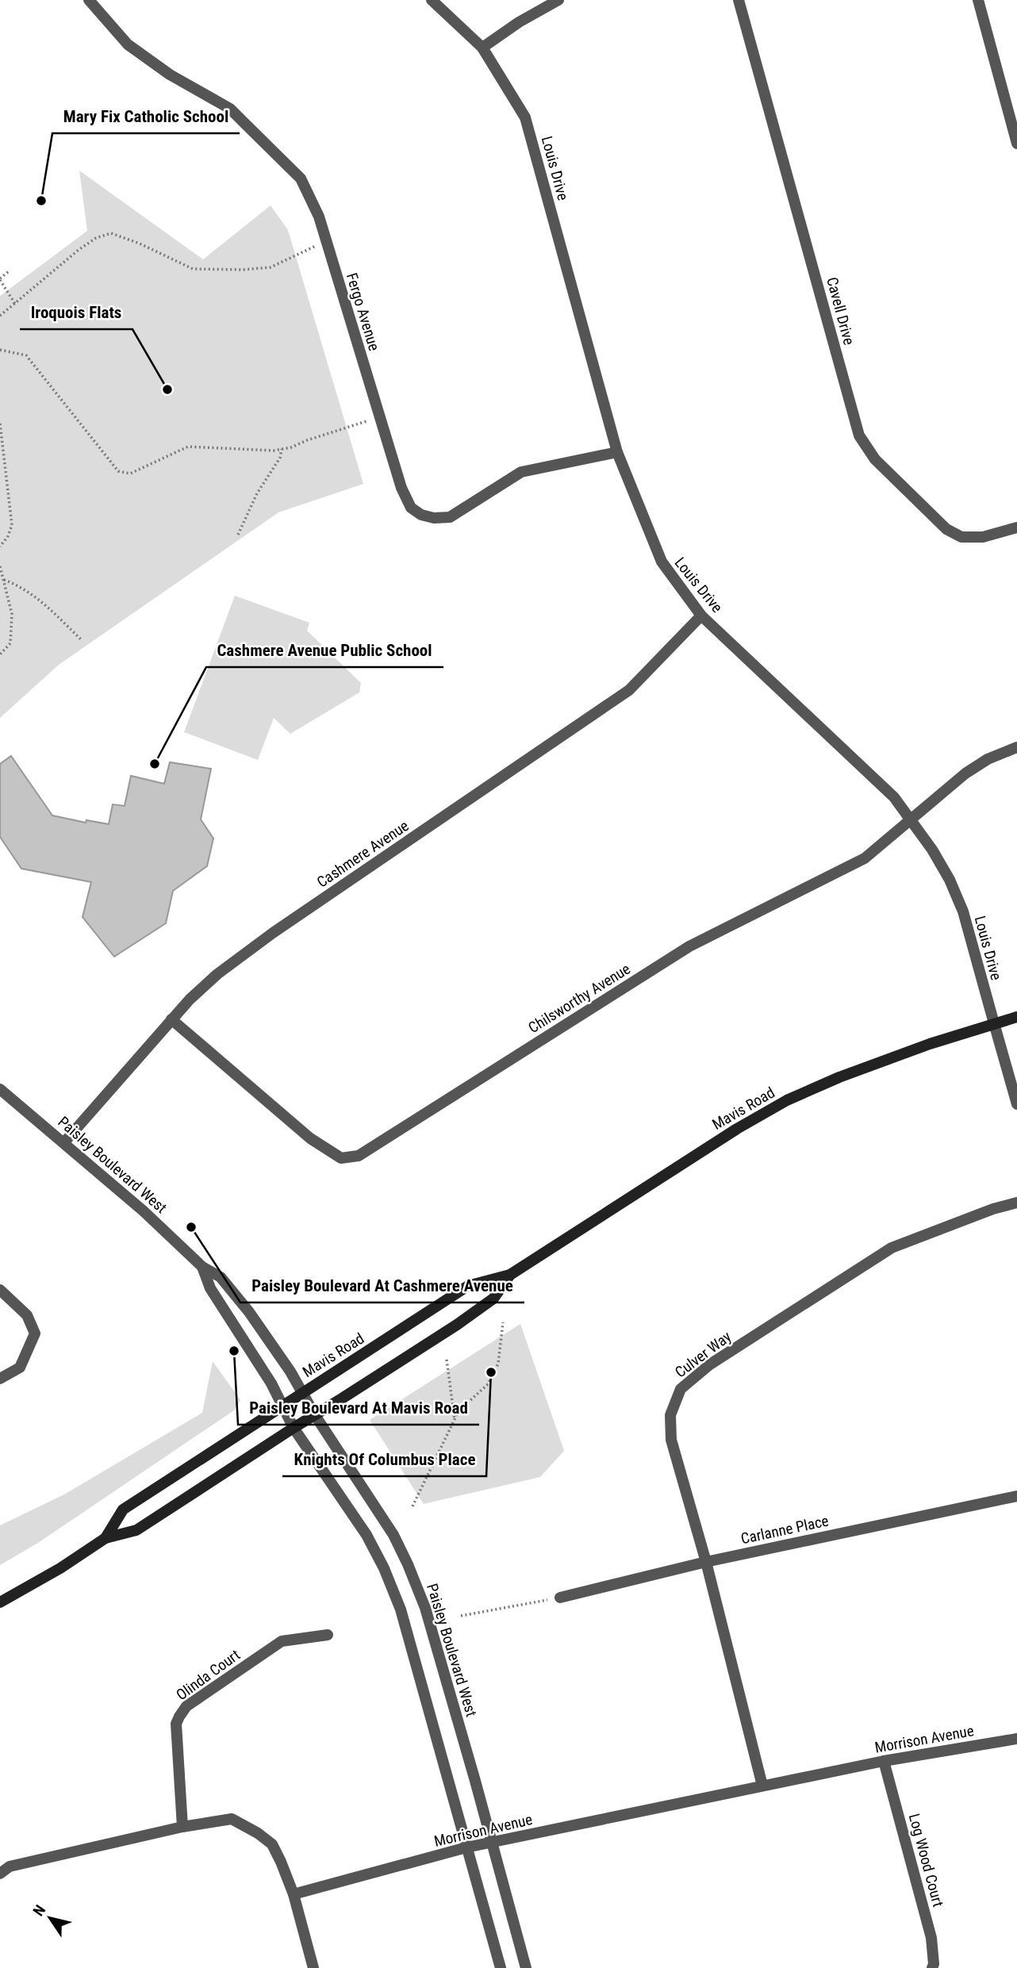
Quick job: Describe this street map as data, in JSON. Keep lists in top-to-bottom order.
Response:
{
  "streets": {
    "main road": ["Mavis Road"],
    "street": [
      "Louis Drive",
      "Cavell Drive",
      "Fergo Avenue",
      "Cashmere Avenue",
      "Chilsworthy Avenue",
      "Paisley Boulevard West",
      "Culver Way",
      "Carlanne Place",
      "Olinda Court",
      "Morrison Avenue",
      "Log Wood Court"
    ]
  },
  "crossings": [
    ["Louis Drive", "Fergo Avenue"],
    ["Louis Drive", "Cashmere Avenue"],
    ["Louis Drive", "Chilsworthy Avenue"],
    ["Louis Drive", "Mavis Road"],
    ["Cashmere Avenue", "Chilsworthy Avenue"],
    ["Cashmere Avenue", "Paisley Boulevard West"],
    ["Mavis Road", "Paisley Boulevard West"],
    ["Paisley Boulevard West", "Morrison Avenue"],
    ["Culver Way", "Carlanne Place"],
    ["Culver Way", "Morrison Avenue"],
    ["Morrison Avenue", "Log Wood Court"]
  ],
  "places": [
    "Mary Fix Catholic School",
    "Iroquois Flats",
    "Cashmere Avenue Public School",
    "Paisley Boulevard At Cashmere Avenue",
    "Paisley Boulevard At Mavis Road",
    "Knights Of Columbus Place"
  ],
  "north": "top left"
}
